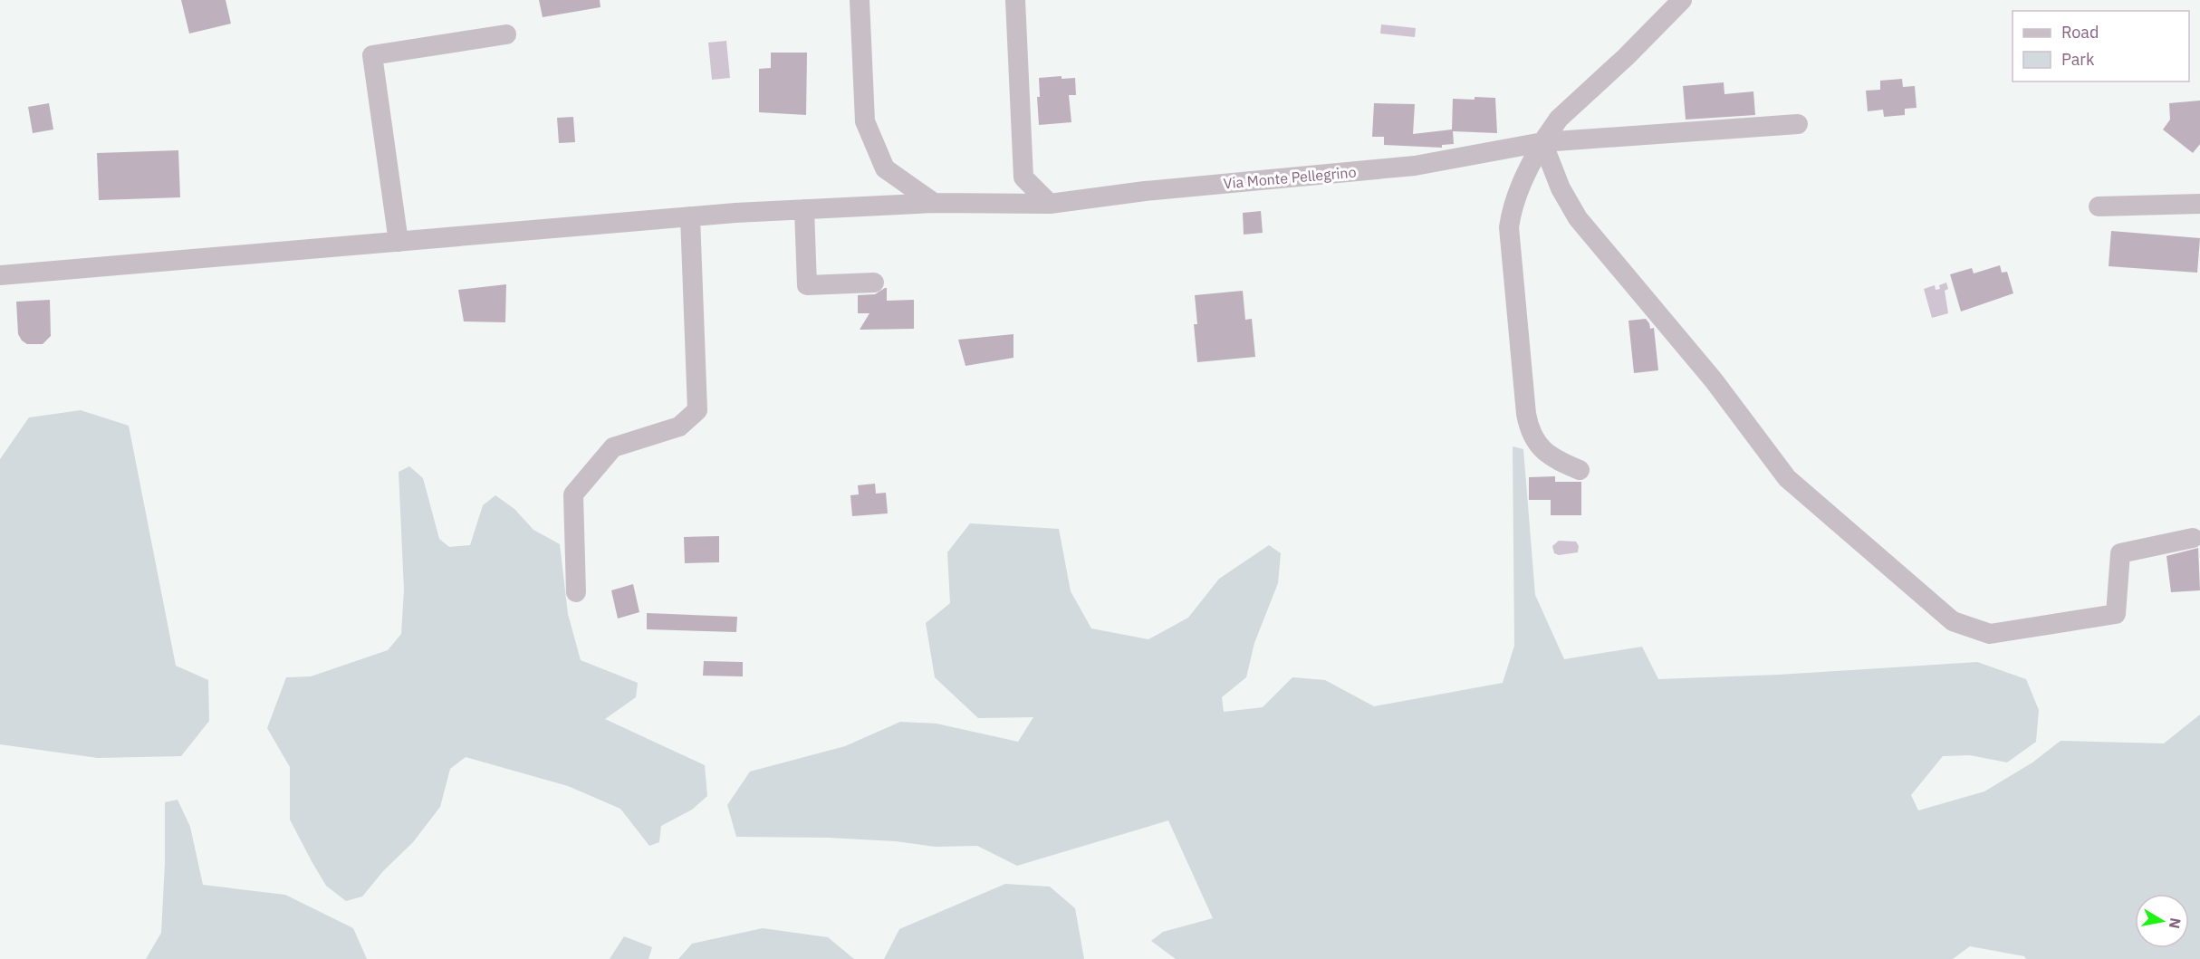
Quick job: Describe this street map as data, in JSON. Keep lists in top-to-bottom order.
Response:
{
  "streets": {
    "street": ["Via Monte Pellegrino"]
  },
  "legend": ["Road", "Park"],
  "north": "right"
}
